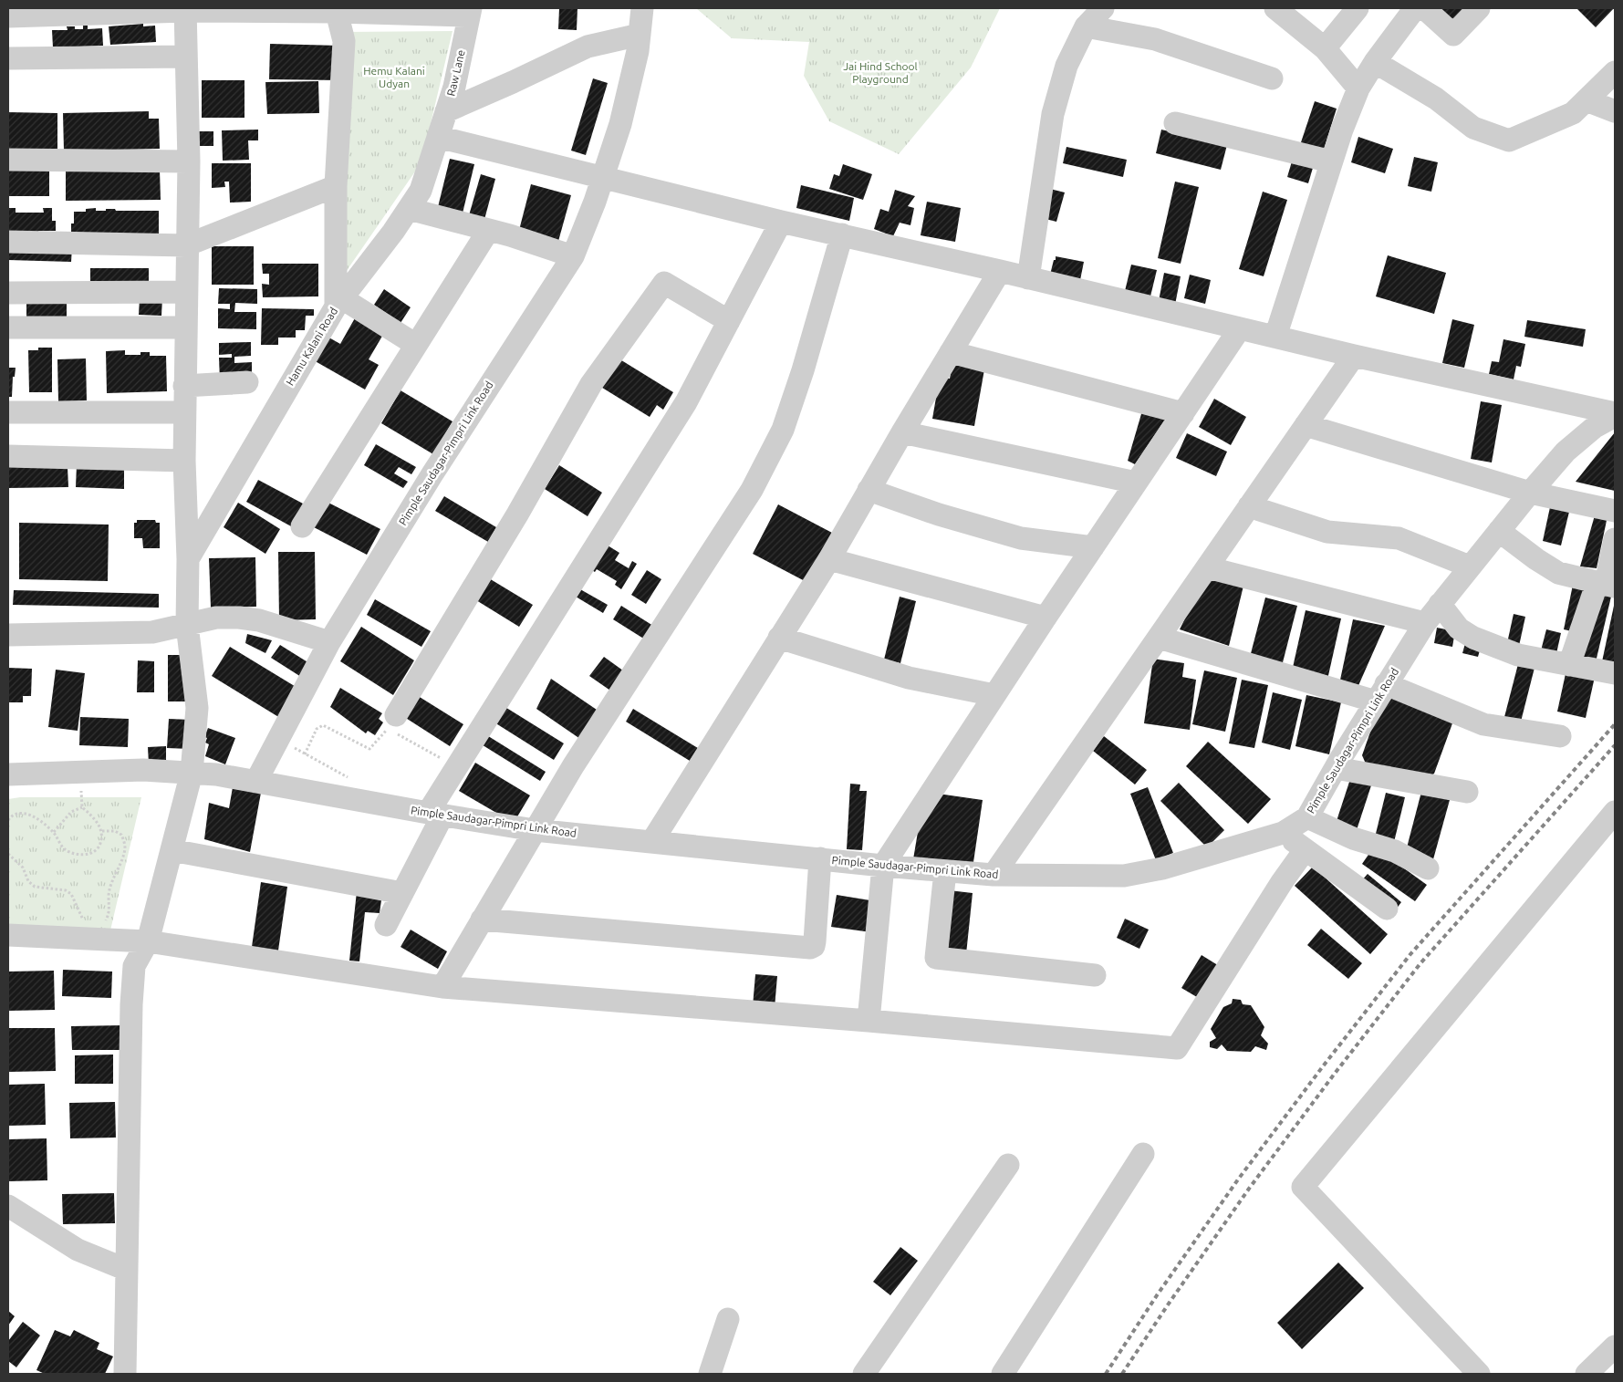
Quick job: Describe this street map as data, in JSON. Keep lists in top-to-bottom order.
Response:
{
  "streets": {
    "street": ["Raw Lane", "Hamu Kalani Road", "Pimple Saudagar-Pimpri Link Road"]
  },
  "crossings": [
    ["Raw Lane", "Hamu Kalani Road"]
  ],
  "parks": ["Jai Hind School Playground", "Hemu Kalani Udyan"]
}
